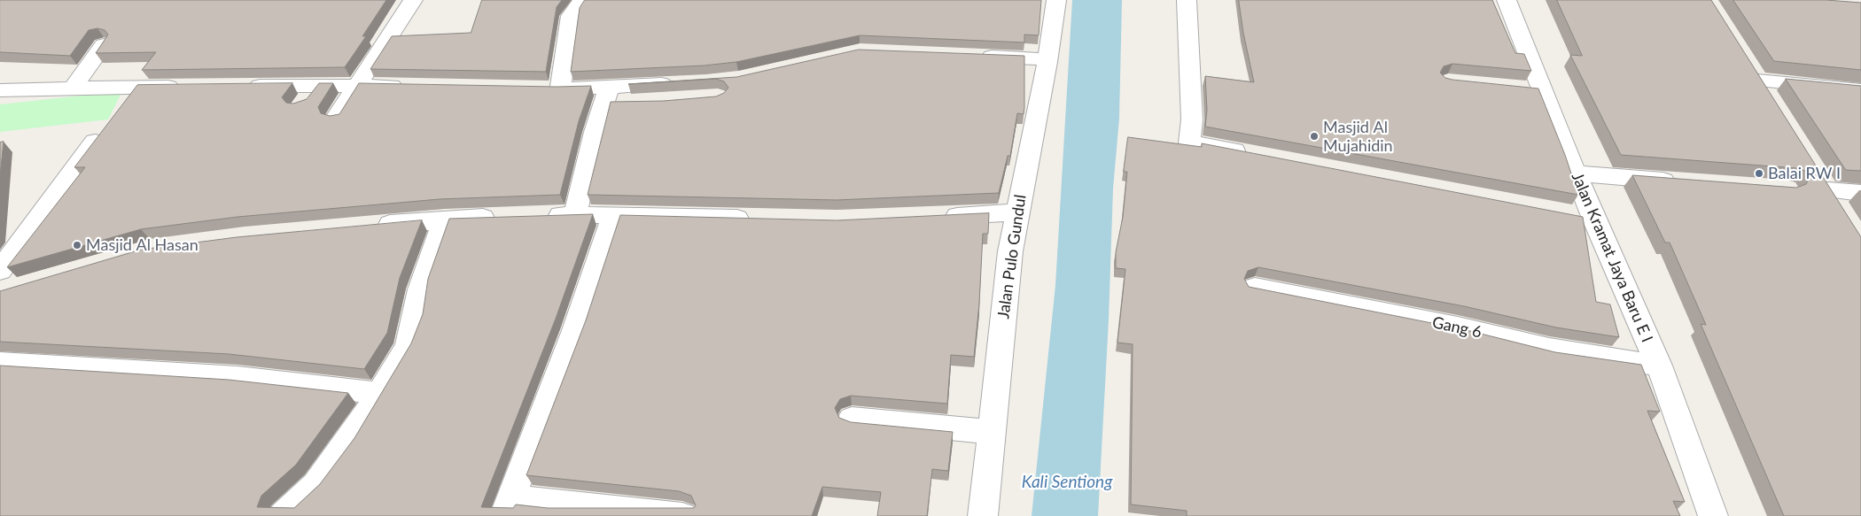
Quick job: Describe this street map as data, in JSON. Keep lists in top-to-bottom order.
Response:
{
  "streets": {
    "street": ["Jalan Pulo Gundul", "Jalan Kramat Jaya Baru E I", "Gang 6"]
  },
  "crossings": [
    ["Jalan Kramat Jaya Baru E I", "Gang 6"]
  ],
  "water": ["Kali Sentiong"],
  "places": ["Masjid Al Mujahidin", "Balai RW I", "Masjid Al Hasan"]
}
